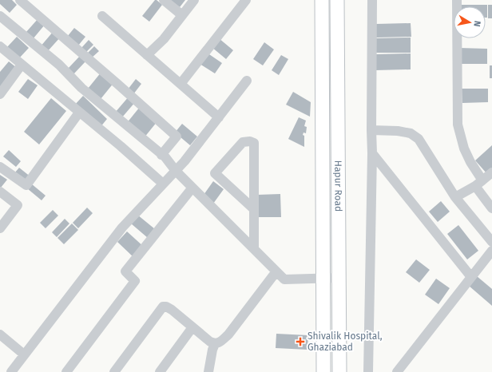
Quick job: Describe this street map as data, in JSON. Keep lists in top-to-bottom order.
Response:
{
  "streets": {
    "main road": ["Hapur Road"]
  },
  "places": {
    "health": ["Shivalik Hospital, Ghaziabad"]
  },
  "north": "right"
}
